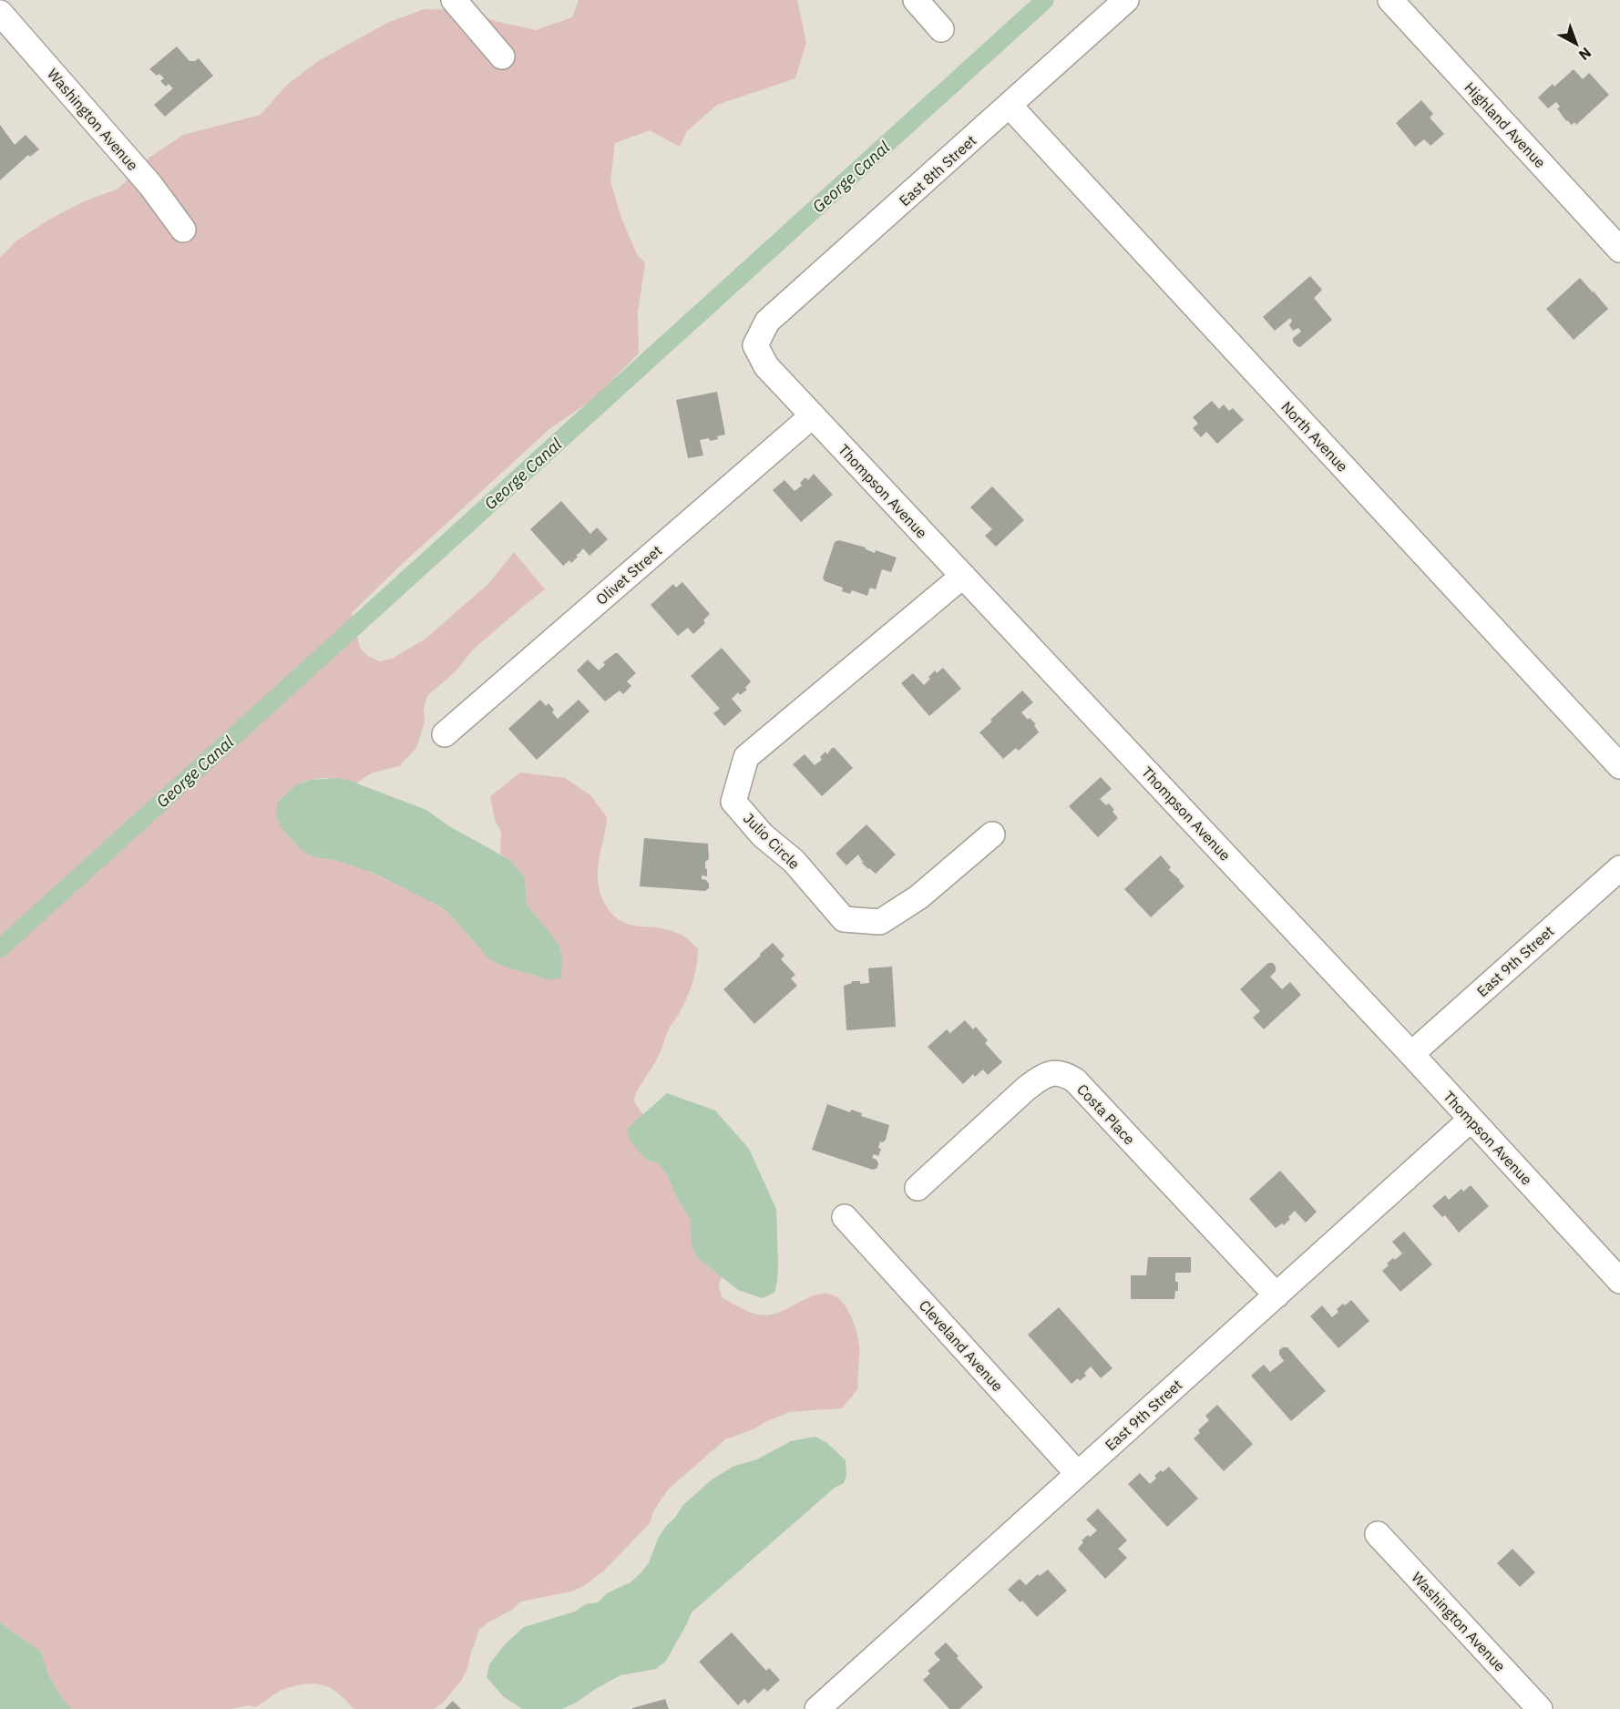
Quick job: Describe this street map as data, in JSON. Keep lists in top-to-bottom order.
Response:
{
  "streets": {
    "street": [
      "Washington Avenue",
      "Highland Avenue",
      "East 8th Street",
      "North Avenue",
      "Thompson Avenue",
      "Olivet Street",
      "Julio Circle",
      "East 9th Street",
      "Costa Place",
      "Cleveland Avenue"
    ]
  },
  "crossings": [
    ["East 8th Street", "North Avenue"],
    ["East 8th Street", "Thompson Avenue"],
    ["Thompson Avenue", "Olivet Street"],
    ["Thompson Avenue", "Julio Circle"],
    ["Thompson Avenue", "East 9th Street"],
    ["East 9th Street", "Costa Place"],
    ["East 9th Street", "Cleveland Avenue"]
  ],
  "water": ["George Canal"],
  "north": "bottom right"
}
